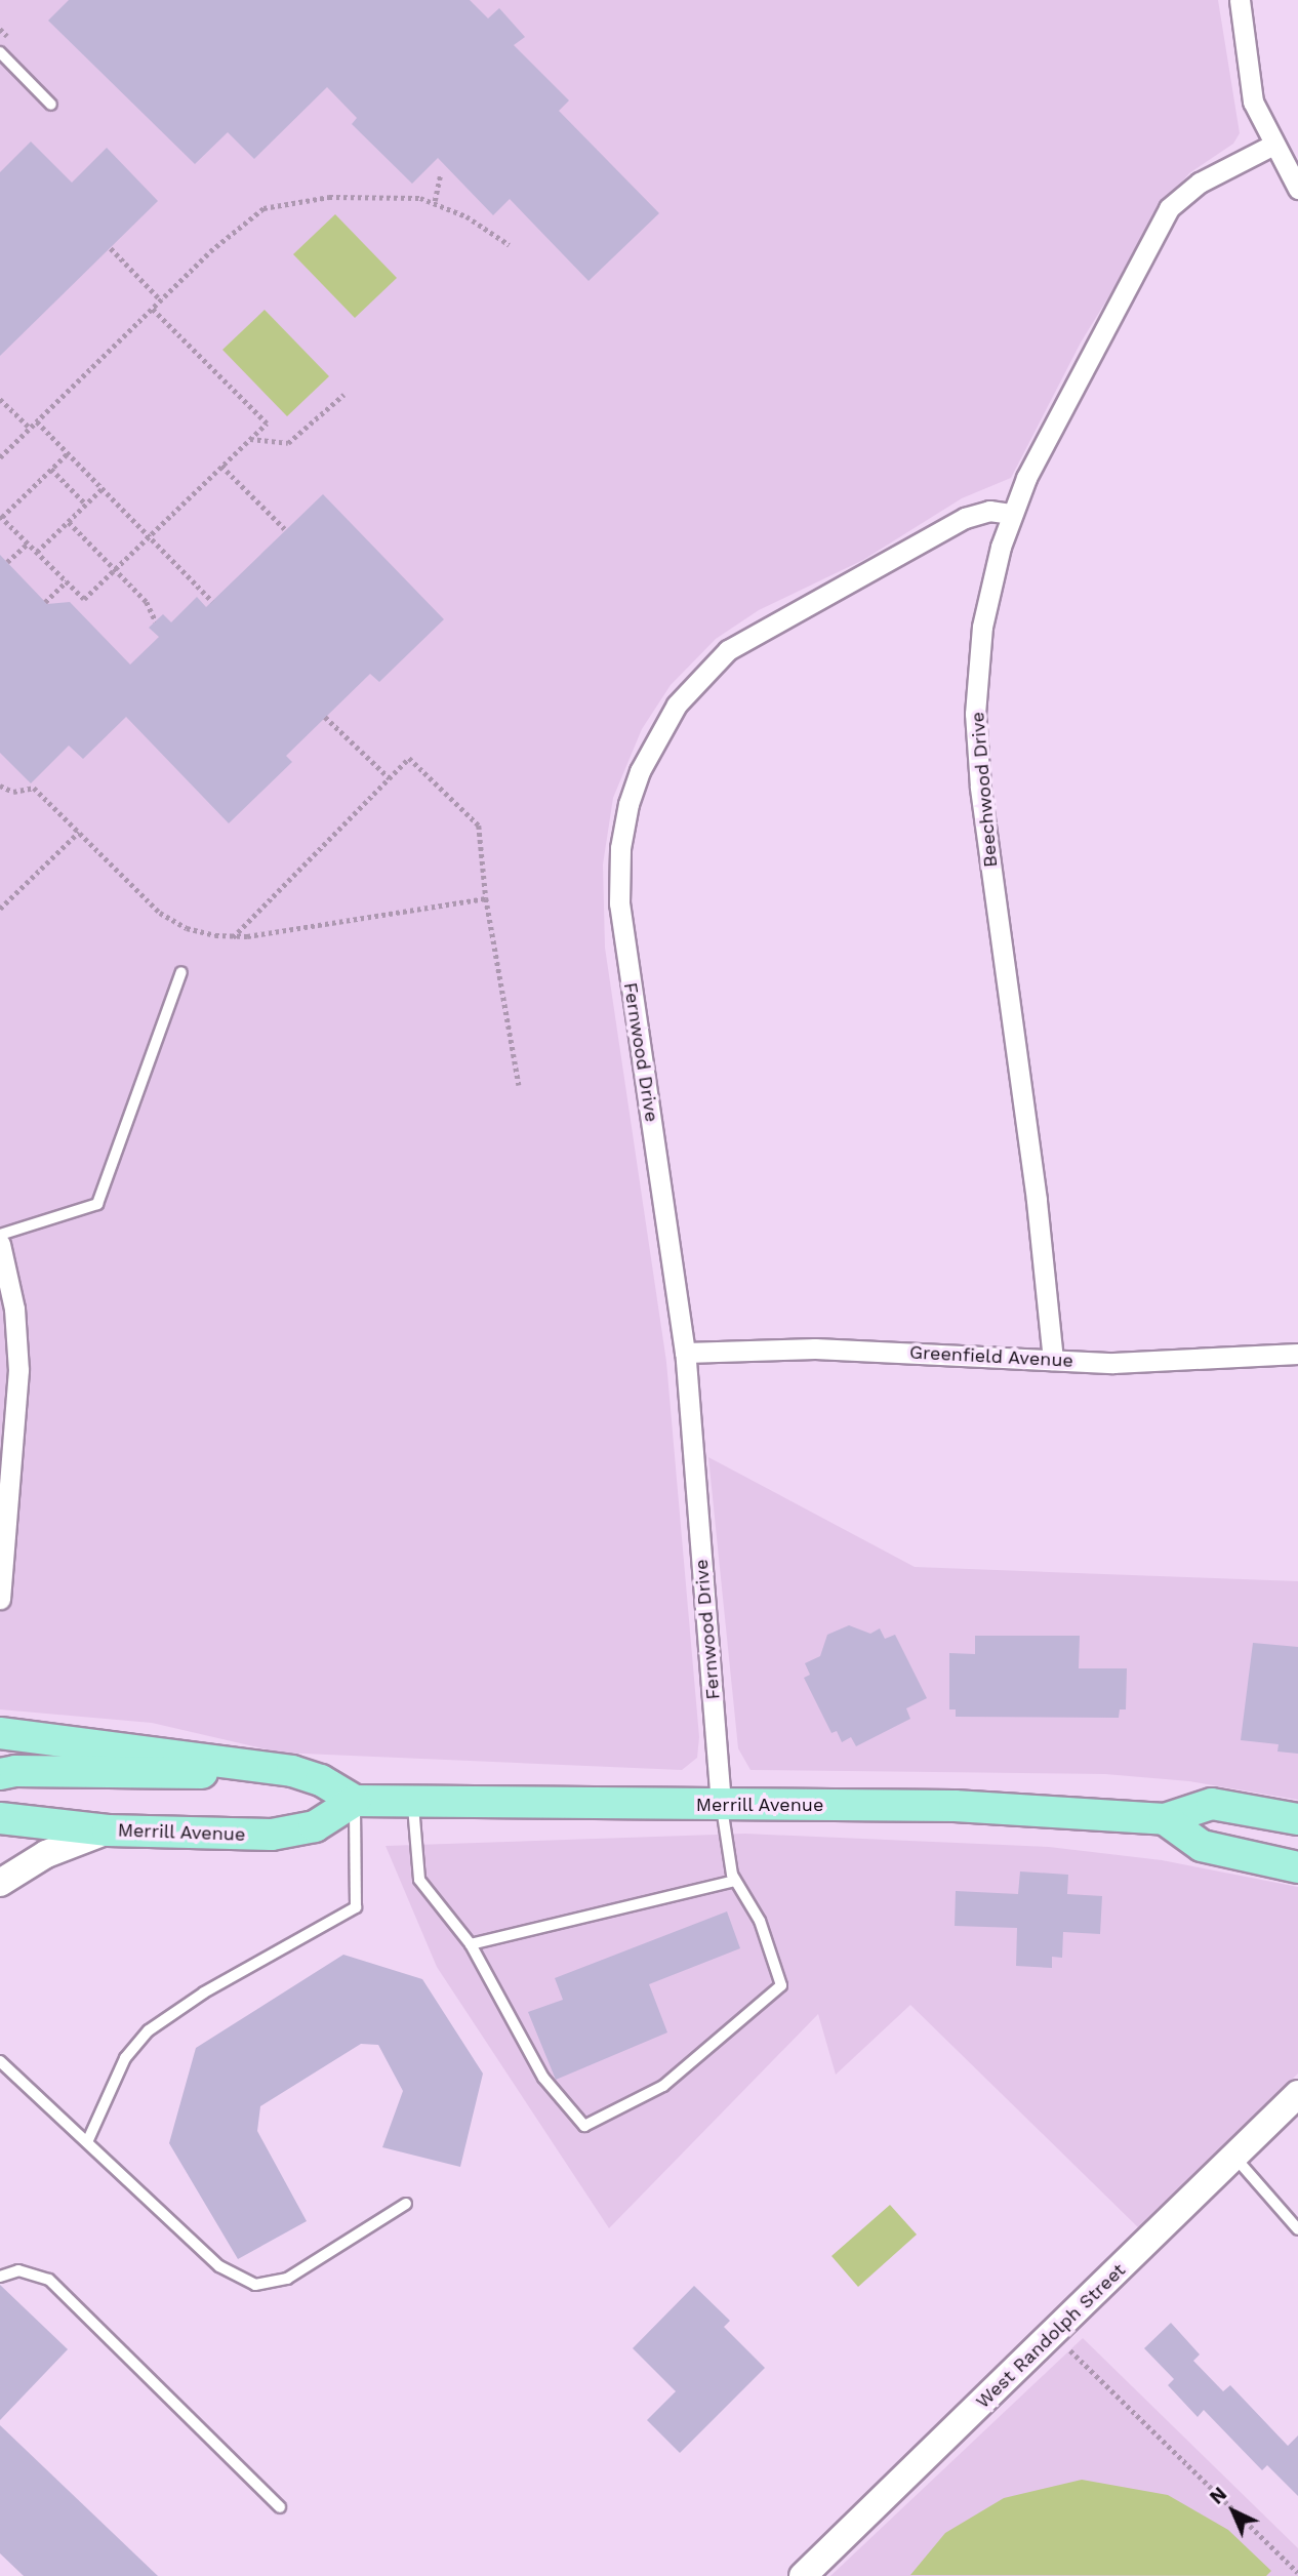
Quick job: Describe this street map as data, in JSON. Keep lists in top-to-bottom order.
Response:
{
  "streets": {
    "main road": ["Merrill Avenue"],
    "street": [
      "Beechwood Drive",
      "Fernwood Drive",
      "Greenfield Avenue",
      "West Randolph Street"
    ]
  },
  "crossings": [
    ["Beechwood Drive", "Fernwood Drive"],
    ["Beechwood Drive", "Greenfield Avenue"],
    ["Fernwood Drive", "Greenfield Avenue"],
    ["Fernwood Drive", "Merrill Avenue"]
  ],
  "north": "top left"
}
